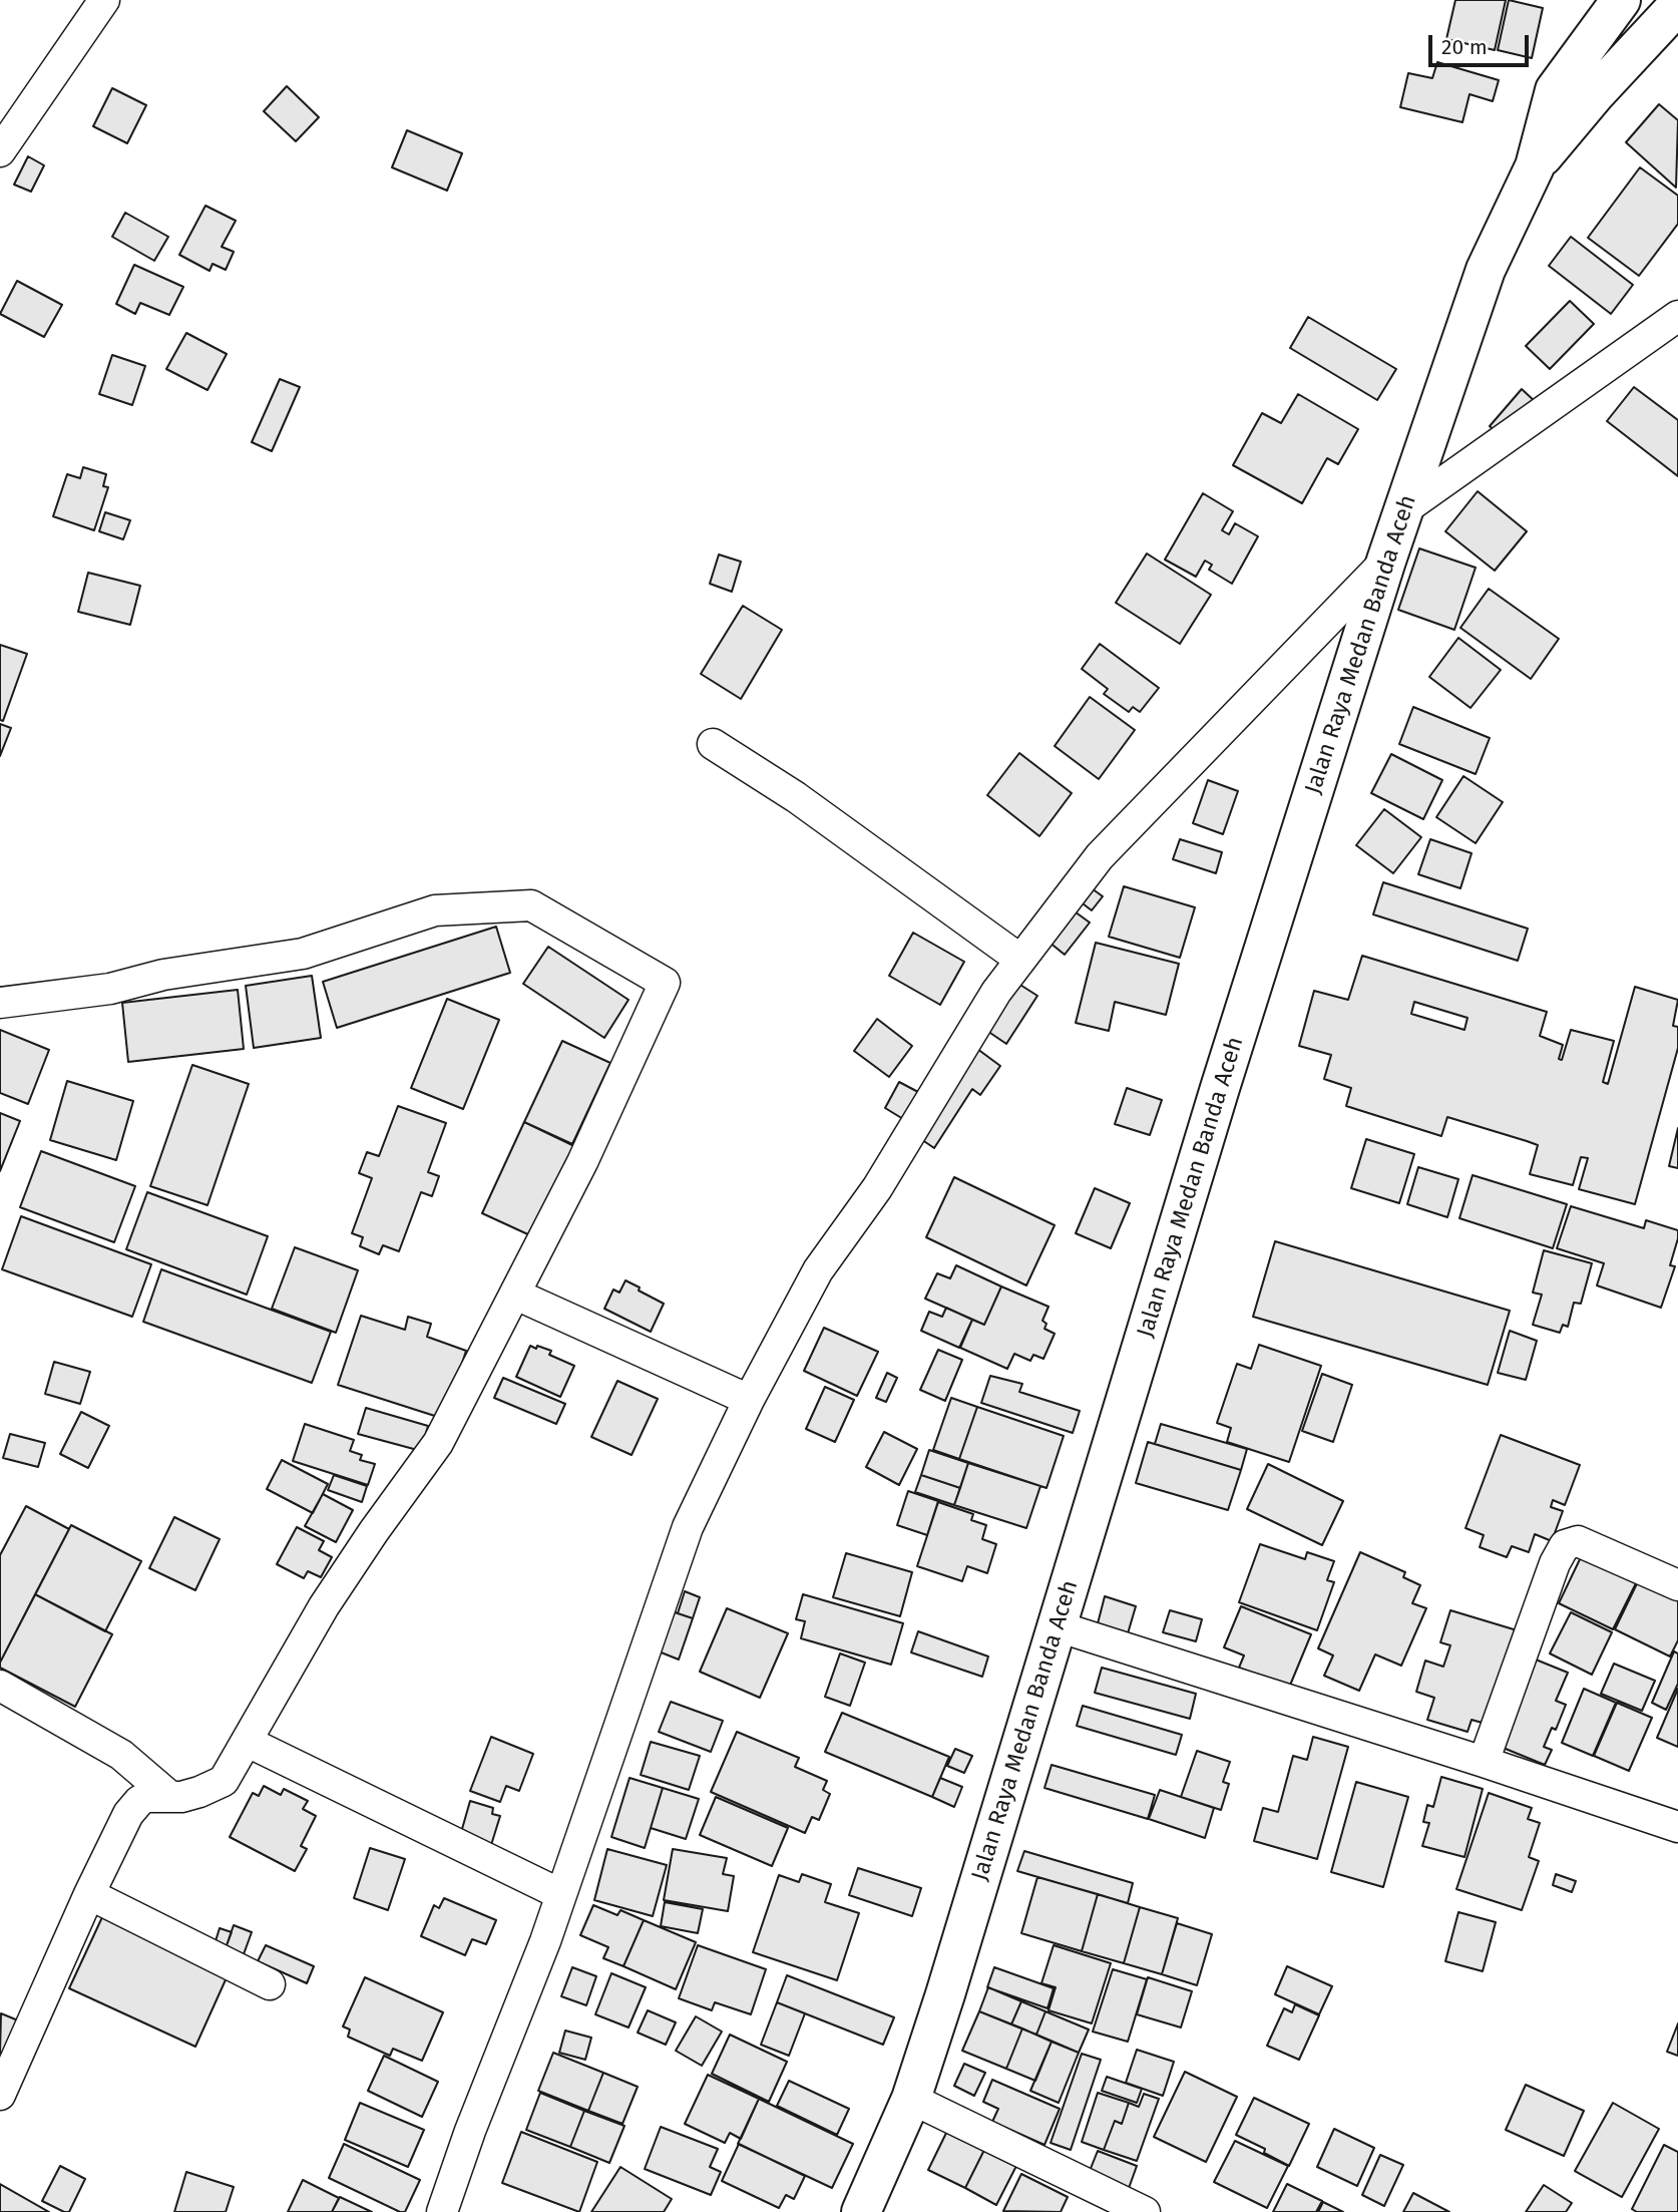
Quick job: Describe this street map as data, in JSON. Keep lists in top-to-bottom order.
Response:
{
  "streets": {
    "highway": ["Jalan Raya Medan Banda Aceh"]
  },
  "scale_bar": "20 m"
}
